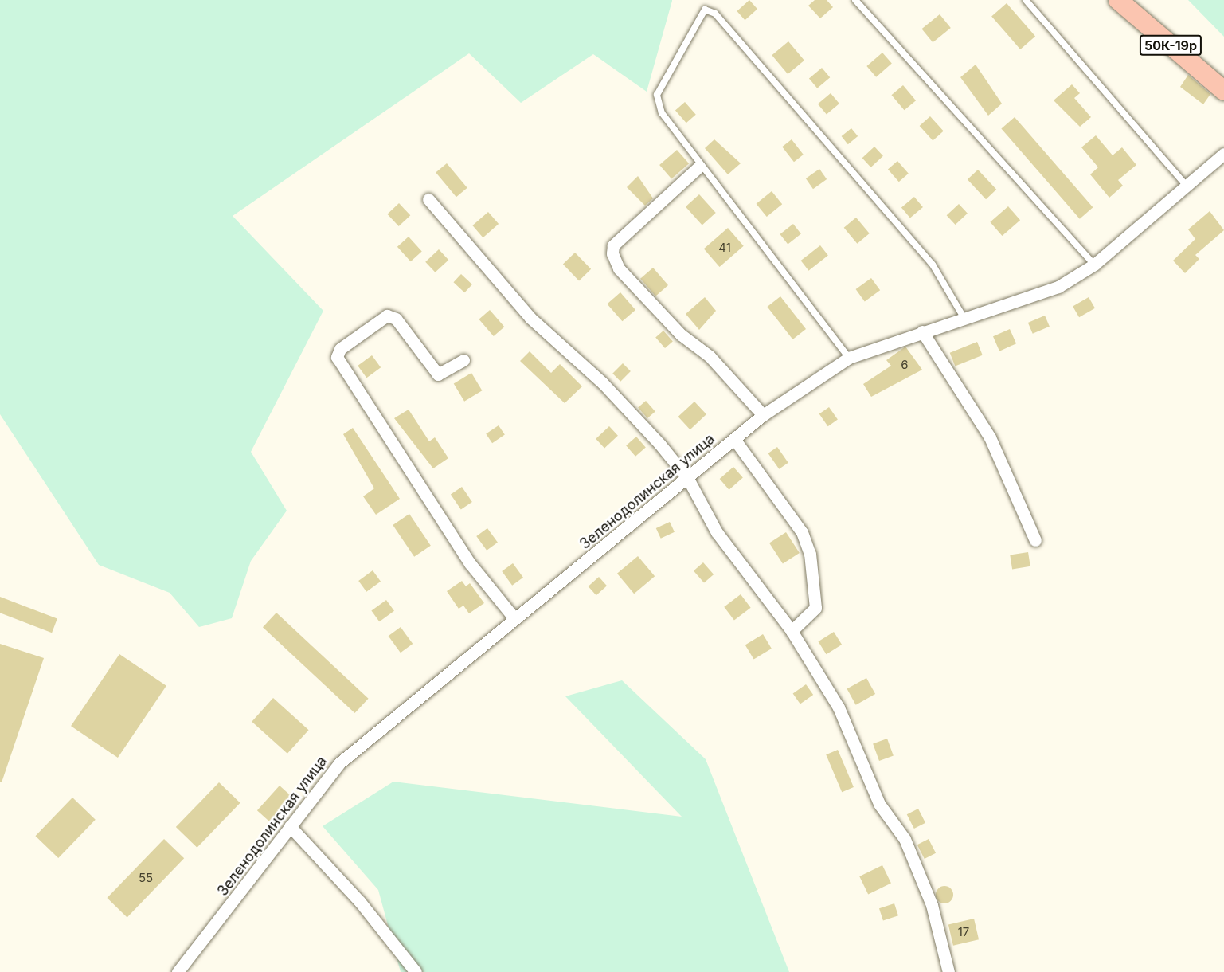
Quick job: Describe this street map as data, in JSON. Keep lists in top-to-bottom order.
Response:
{
  "streets": {
    "main road": ["50К-19р"],
    "street": ["Зеленодолинская улица"]
  },
  "house_numbers": [
    "41",
    "6",
    "55",
    "17"
  ]
}
